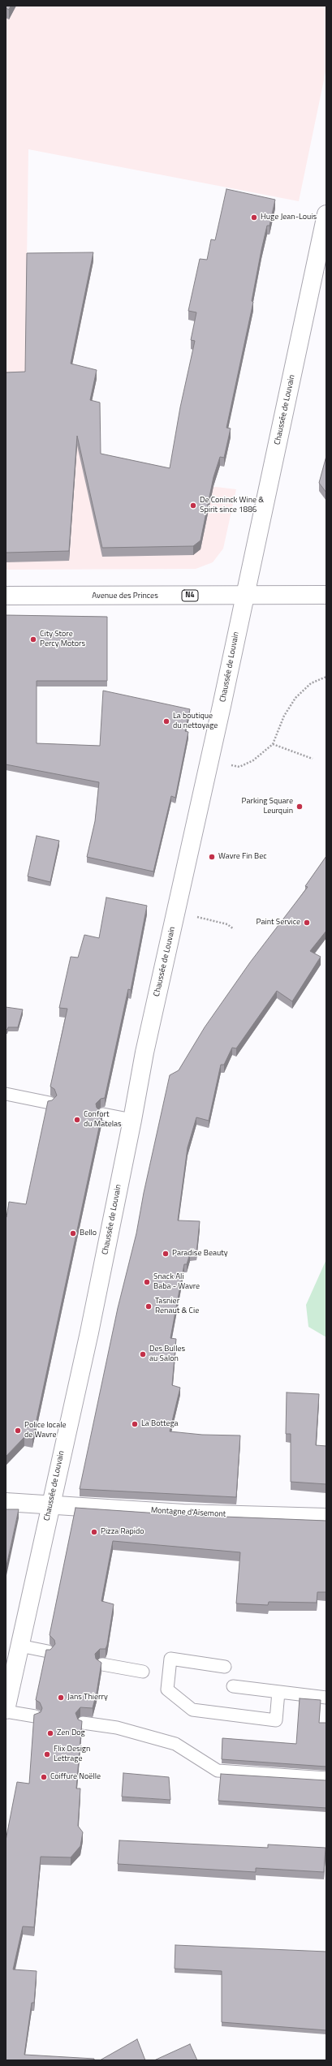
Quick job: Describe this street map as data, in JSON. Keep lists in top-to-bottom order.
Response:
{
  "streets": {
    "main road": [
      "Chaussée de Louvain",
      "N4",
      "Avenue des Princes",
      "Montagne d'Aisemont"
    ]
  },
  "crossings": [
    ["Chaussée de Louvain", "N4"],
    ["Chaussée de Louvain", "Avenue des Princes"],
    ["Chaussée de Louvain", "Montagne d'Aisemont"],
    ["N4", "Avenue des Princes"]
  ],
  "places": [
    "Huge Jean-Louis",
    "De Coninck Wine & Spirit since 1886",
    "City Store Percy Motors",
    "La boutique du nettoyage",
    "Parking Square Leurquin",
    "Wavre Fin Bec",
    "Paint Service",
    "Confort du Matelas",
    "Bello",
    "Paradise Beauty",
    "Snack Ali Baba - Wavre",
    "Tasnier Renaut & Cie",
    "Des Bulles au Salon",
    "La Bottega",
    "Police locale de Wavre",
    "Pizza Rapido",
    "Jans Thierry",
    "Zen Dog",
    "Flix Design Lettrage",
    "Coiffure Noëlle"
  ]
}
